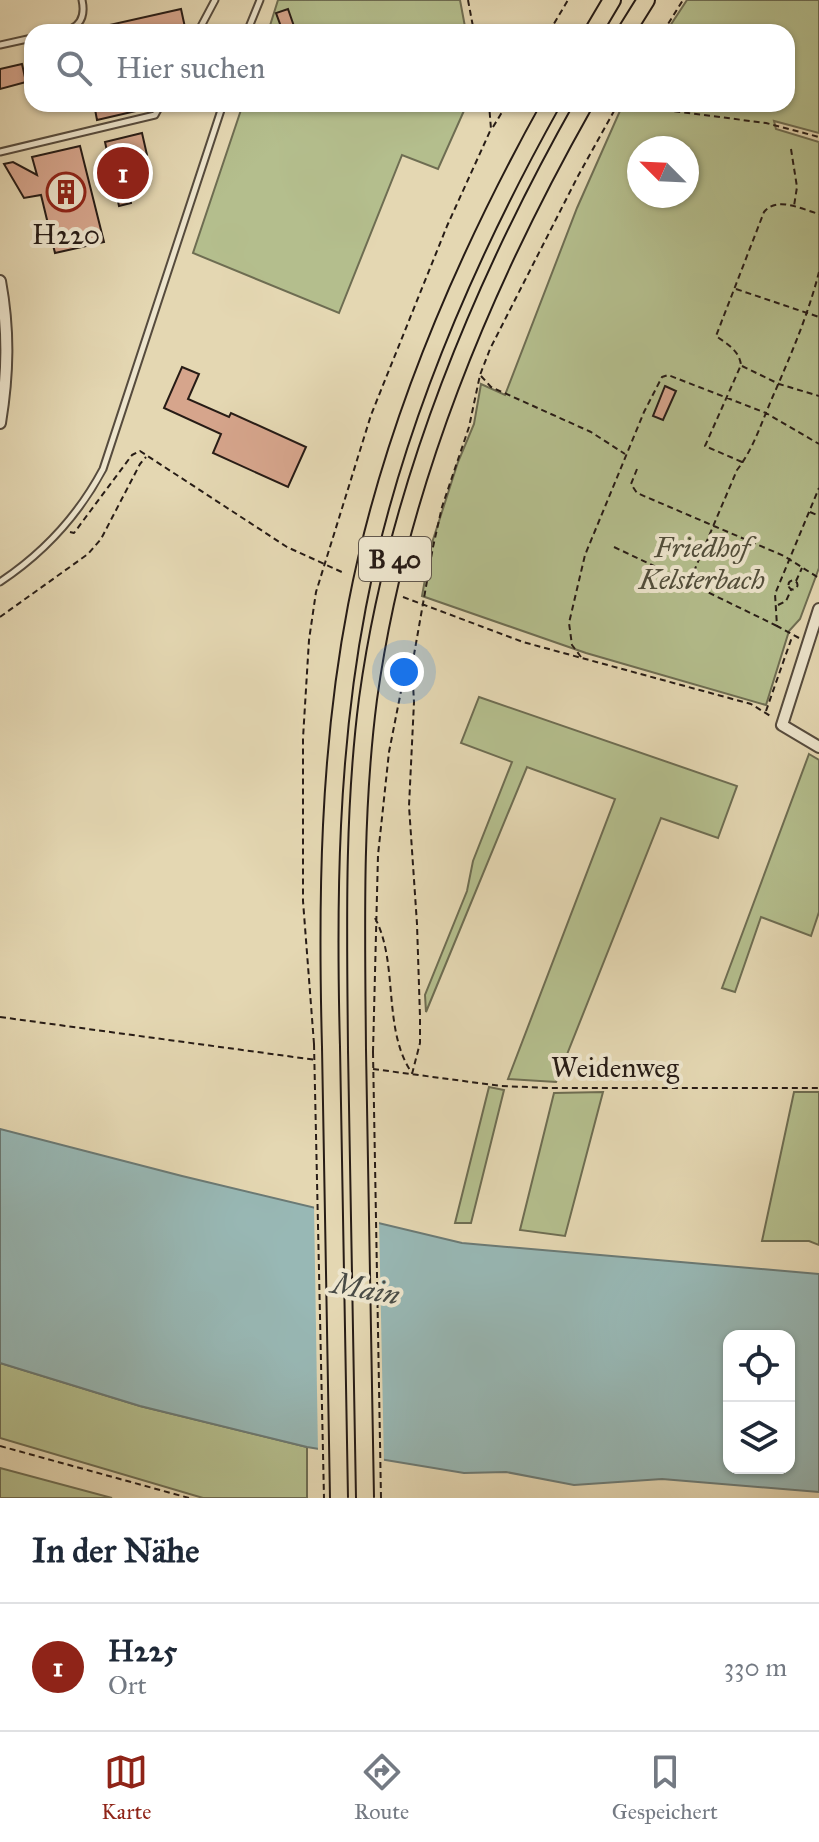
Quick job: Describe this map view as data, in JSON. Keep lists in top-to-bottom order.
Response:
{
  "streets": {
    "highway": ["B 40"],
    "path": ["Weidenweg"]
  },
  "water": ["Main"],
  "parks": ["Friedhof Kelsterbach"],
  "places": {
    "building": ["H220"]
  },
  "north": "top left",
  "page": {
    "search": "Hier suchen",
    "pins": "1",
    "heading": "In der Nähe",
    "list": [
      {
        "mark": "1",
        "name": "H225",
        "note": "Ort",
        "value": "330 m"
      }
    ],
    "nav": ["Karte", "Route", "Gespeichert"]
  }
}
